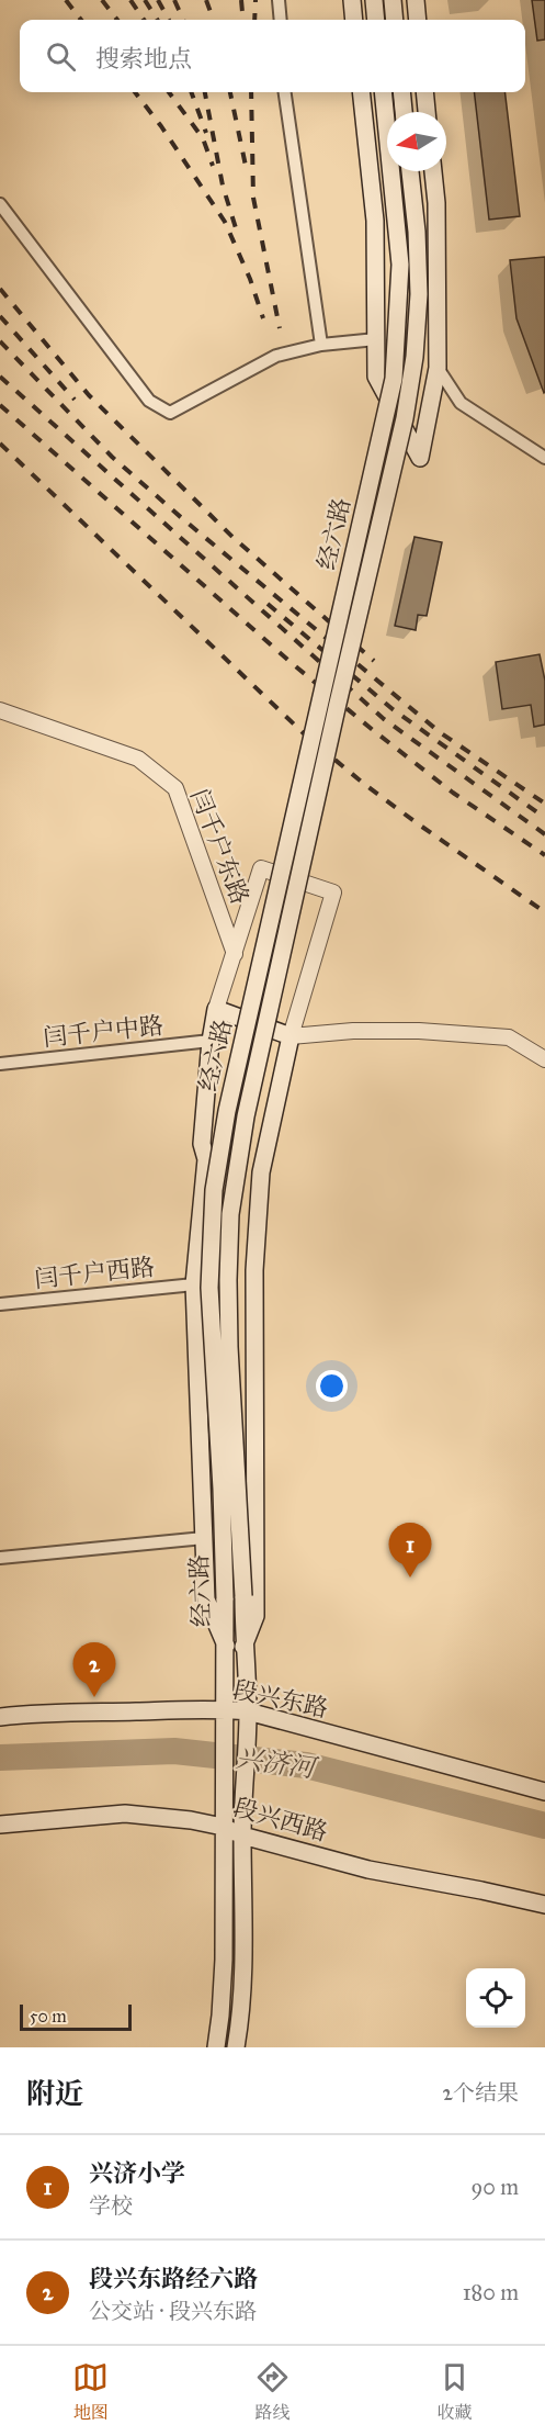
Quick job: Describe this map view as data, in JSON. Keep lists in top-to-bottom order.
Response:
{
  "streets": {
    "main road": ["经六路", "段兴东路", "段兴西路"],
    "street": ["闫千户东路", "闫千户中路", "闫千户西路"]
  },
  "crossings": [
    ["经六路", "段兴东路"],
    ["经六路", "段兴西路"]
  ],
  "water": ["兴济河"],
  "scale_bar": "50 m",
  "north": "left",
  "page": {
    "search": "搜索地点",
    "pins": ["1", "2"],
    "scale": "50 m",
    "heading": ["附近", "2个结果"],
    "list": [
      {
        "mark": "1",
        "name": "兴济小学",
        "note": "学校",
        "value": "90 m"
      },
      {
        "mark": "2",
        "name": "段兴东路经六路",
        "note": "公交站 · 段兴东路",
        "value": "180 m"
      }
    ],
    "nav": ["地图", "路线", "收藏"]
  }
}
